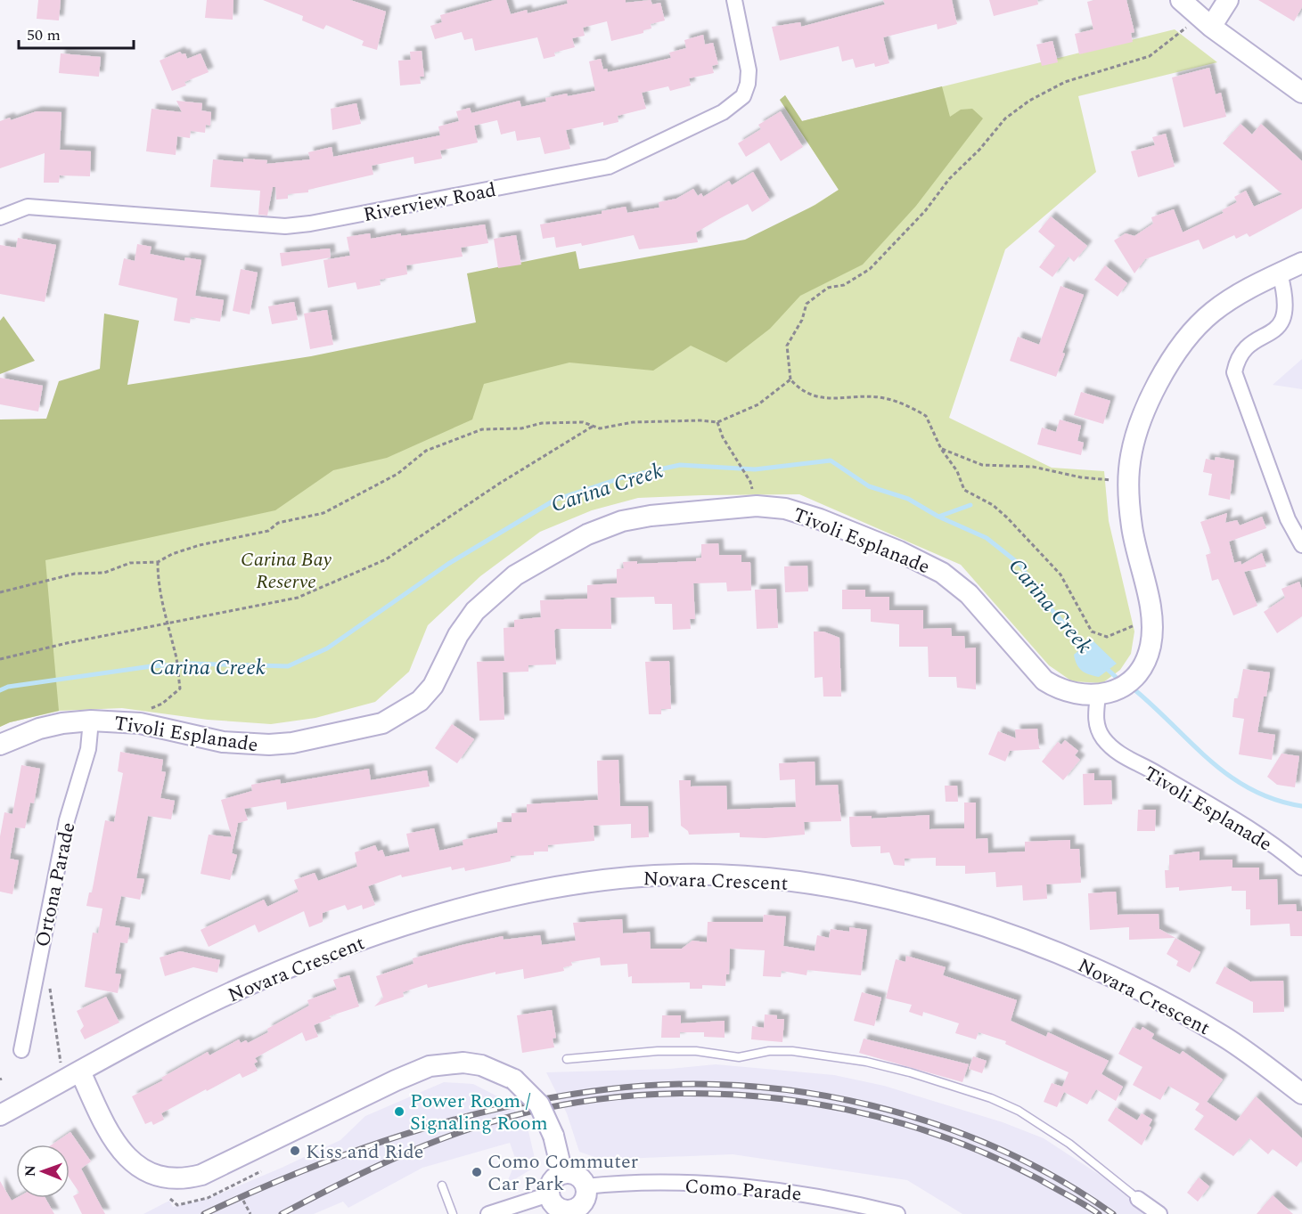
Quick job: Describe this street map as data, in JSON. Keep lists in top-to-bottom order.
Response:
{
  "streets": {
    "street": [
      "Riverview Road",
      "Tivoli Esplanade",
      "Novara Crescent",
      "Ortona Parade",
      "Como Parade"
    ]
  },
  "crossings": [
    ["Tivoli Esplanade", "Ortona Parade"]
  ],
  "water": ["Carina Creek"],
  "parks": ["Carina Bay Reserve"],
  "places": ["Power Room / Signaling Room", "Kiss and Ride", "Como Commuter Car Park"],
  "scale_bar": "50 m",
  "north": "left"
}
